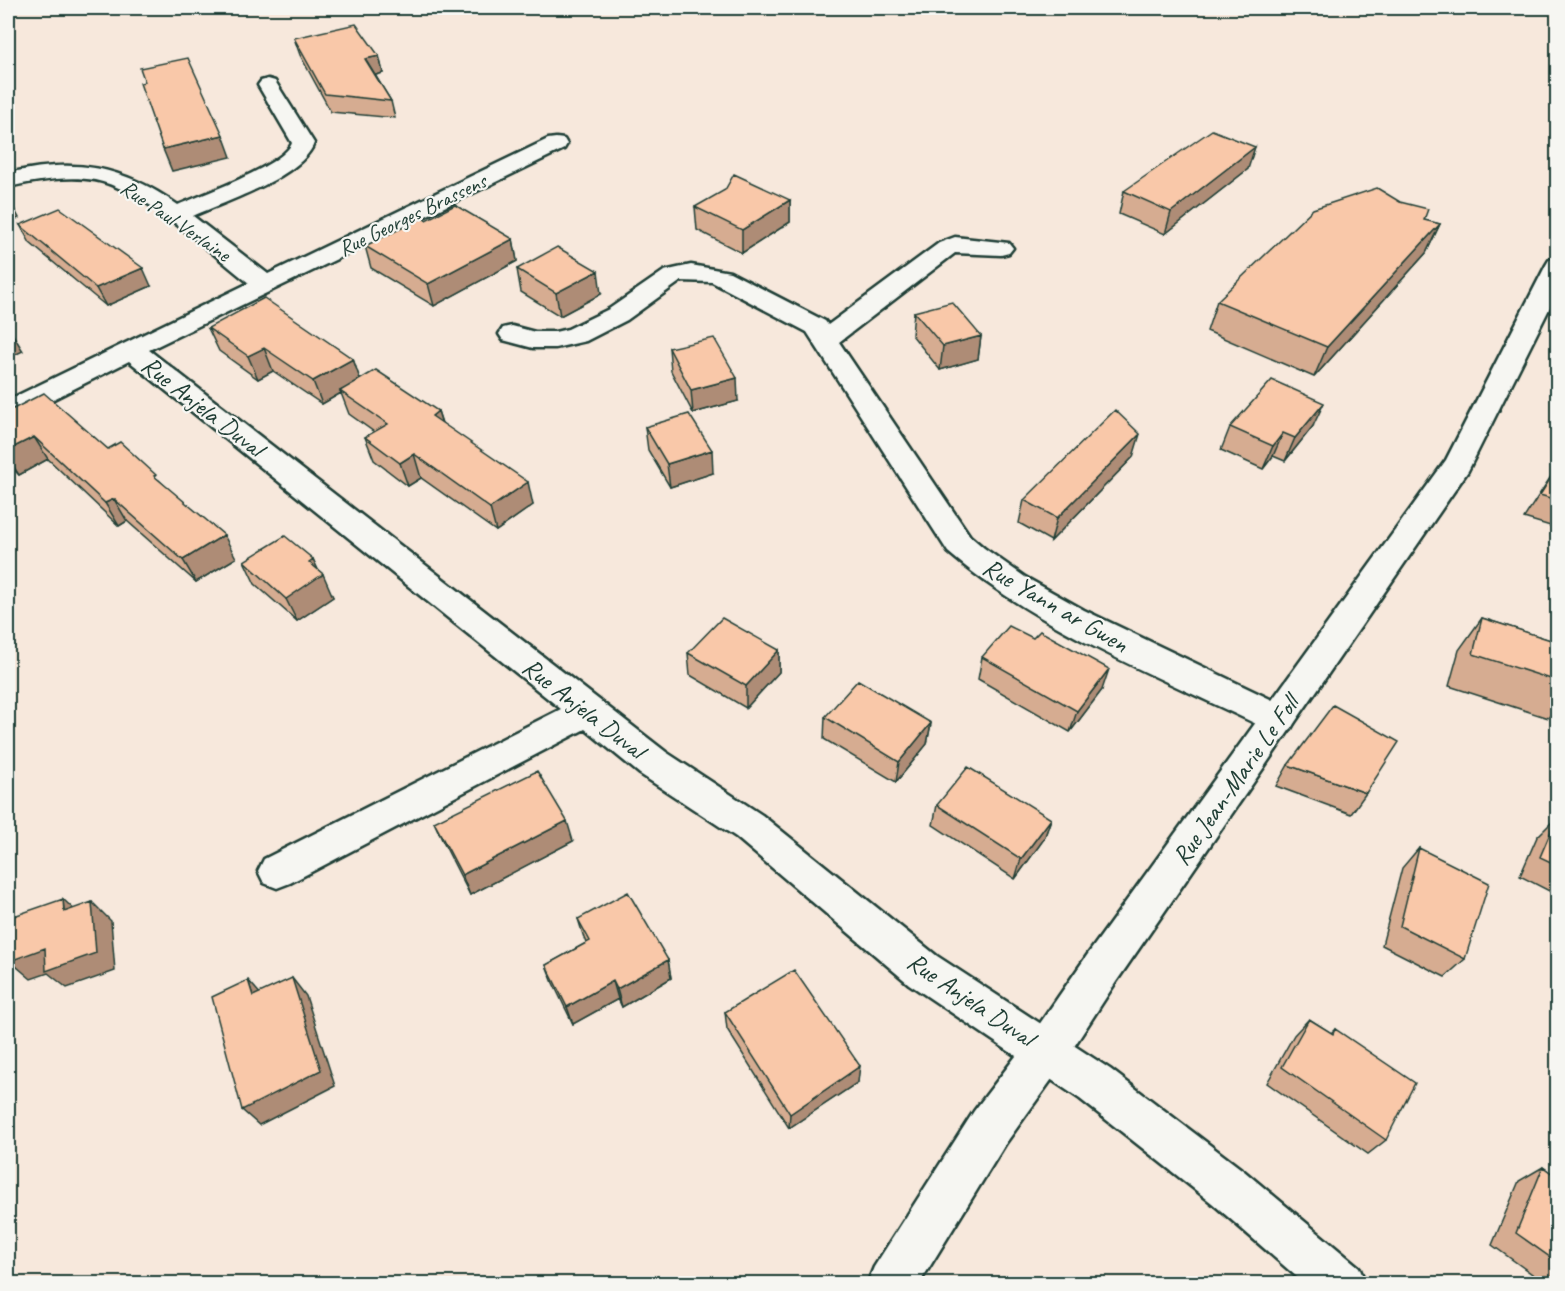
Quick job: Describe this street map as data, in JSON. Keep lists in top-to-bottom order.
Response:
{
  "streets": {
    "street": [
      "Rue Georges Brassens",
      "Rue Paul Verlaine",
      "Rue Anjela Duval",
      "Rue Yann ar Gwen",
      "Rue Jean-Marie Le Foll"
    ]
  },
  "crossings": [
    ["Rue Georges Brassens", "Rue Paul Verlaine"],
    ["Rue Georges Brassens", "Rue Anjela Duval"],
    ["Rue Anjela Duval", "Rue Jean-Marie Le Foll"],
    ["Rue Yann ar Gwen", "Rue Jean-Marie Le Foll"]
  ]
}
